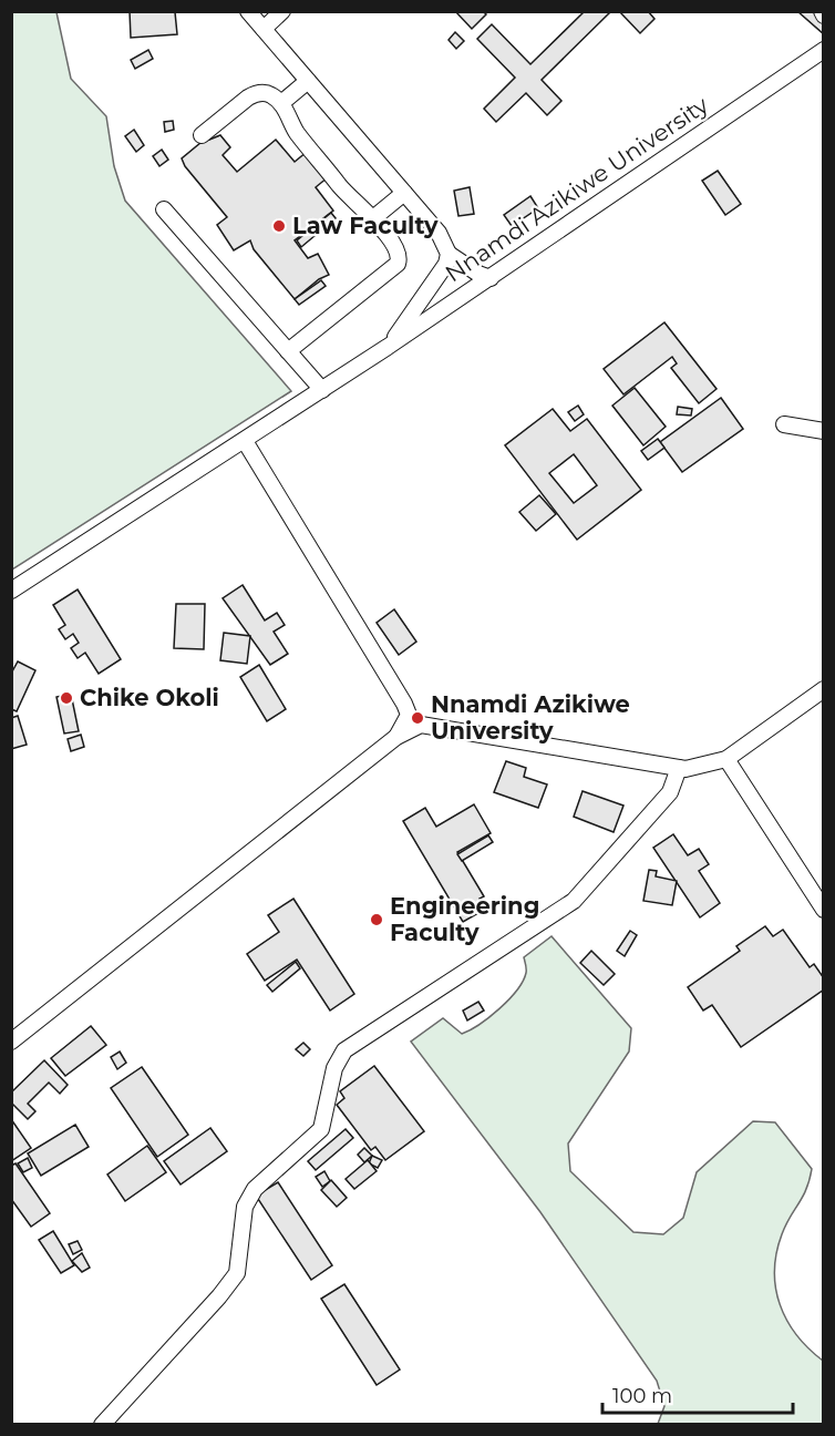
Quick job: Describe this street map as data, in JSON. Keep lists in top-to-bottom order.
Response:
{
  "streets": {
    "street": ["Nnamdi Azikiwe University"]
  },
  "places": [
    "Law Faculty",
    "Chike Okoli",
    "Nnamdi Azikiwe University",
    "Engineering Faculty"
  ],
  "scale_bar": "100 m"
}
